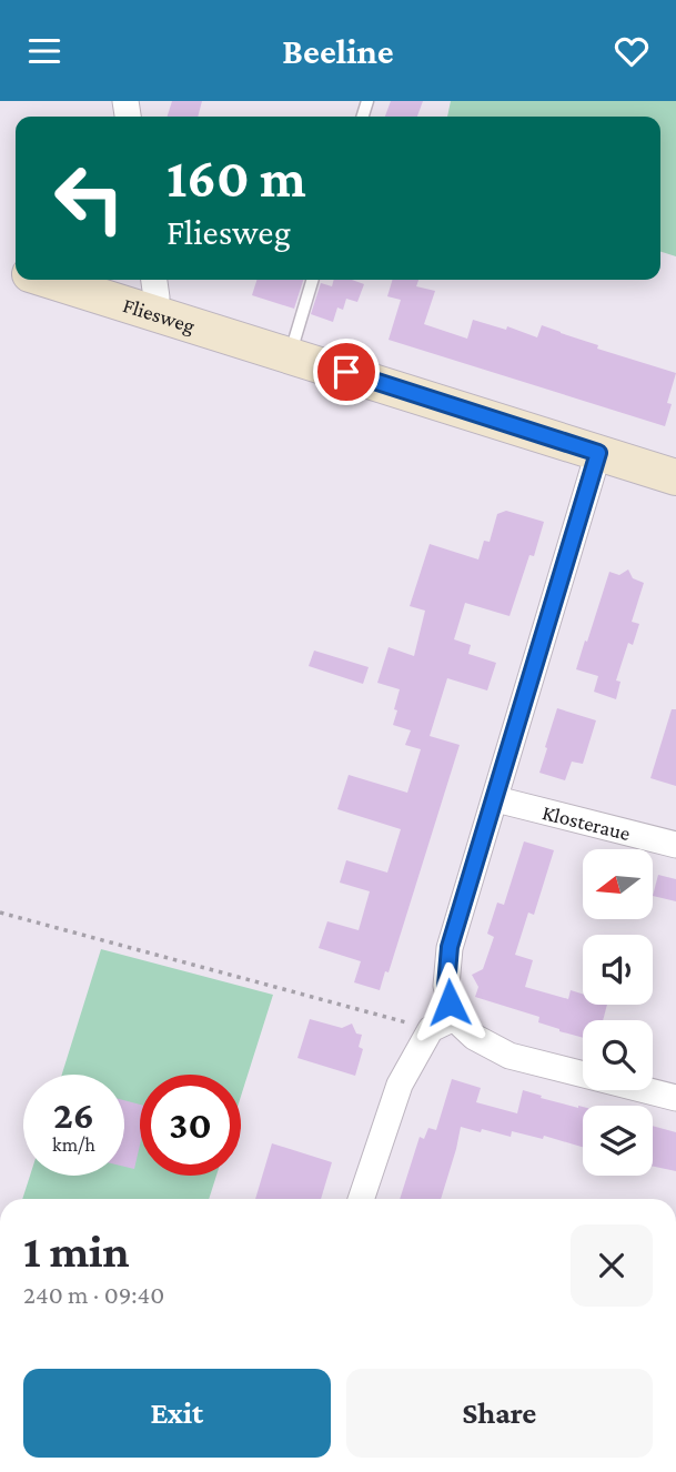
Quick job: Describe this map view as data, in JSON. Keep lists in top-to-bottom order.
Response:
{
  "streets": {
    "main road": ["Fliesweg"],
    "street": ["Klosteraue"]
  },
  "north": "left",
  "page": {
    "header": "Beeline",
    "turn": ["160 m", "Fliesweg"],
    "speed": "26 km/h",
    "limit": "30",
    "heading": ["1 min", "240 m · 09:40"],
    "buttons": ["Exit", "Share"]
  }
}
